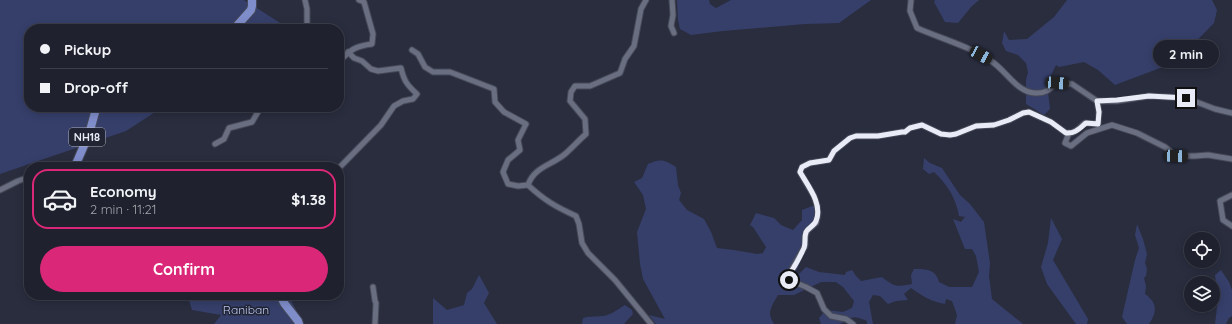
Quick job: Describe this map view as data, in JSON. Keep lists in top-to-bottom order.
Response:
{
  "streets": {
    "main road": ["NH18"]
  },
  "parks": ["Raniban"],
  "page": {
    "banner": ["Pickup", "Drop-off"],
    "bubble": "2 min",
    "list": [
      {
        "name": "Economy",
        "note": "2 min · 11:21",
        "value": "$1.38"
      }
    ],
    "buttons": "Confirm"
  }
}
